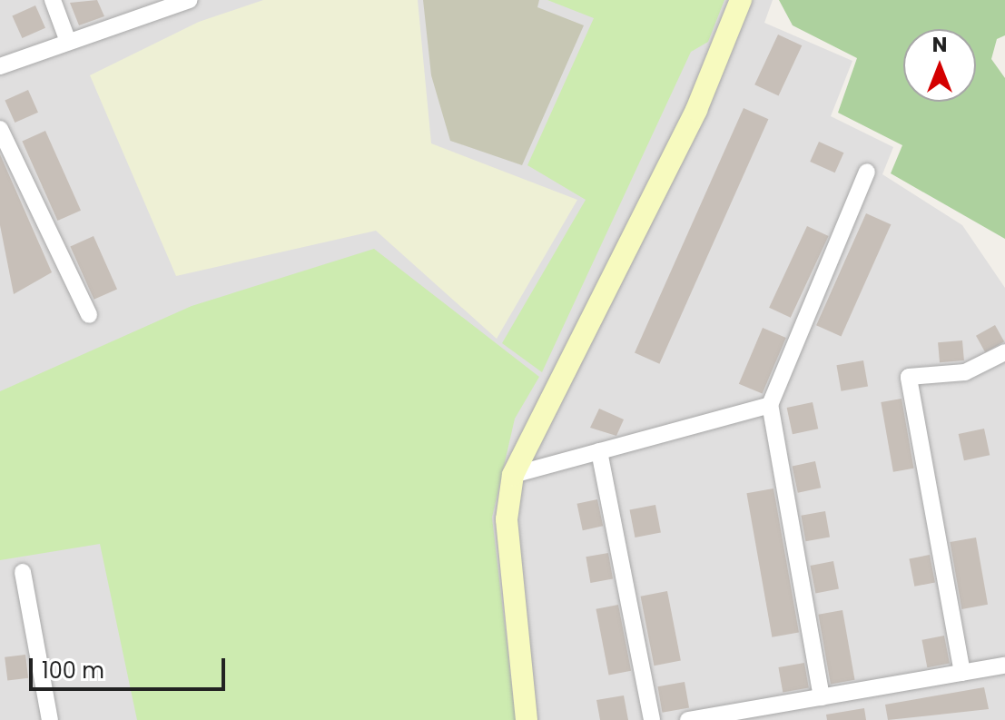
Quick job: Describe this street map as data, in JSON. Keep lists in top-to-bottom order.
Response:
{
  "scale_bar": "100 m",
  "north": "top"
}
